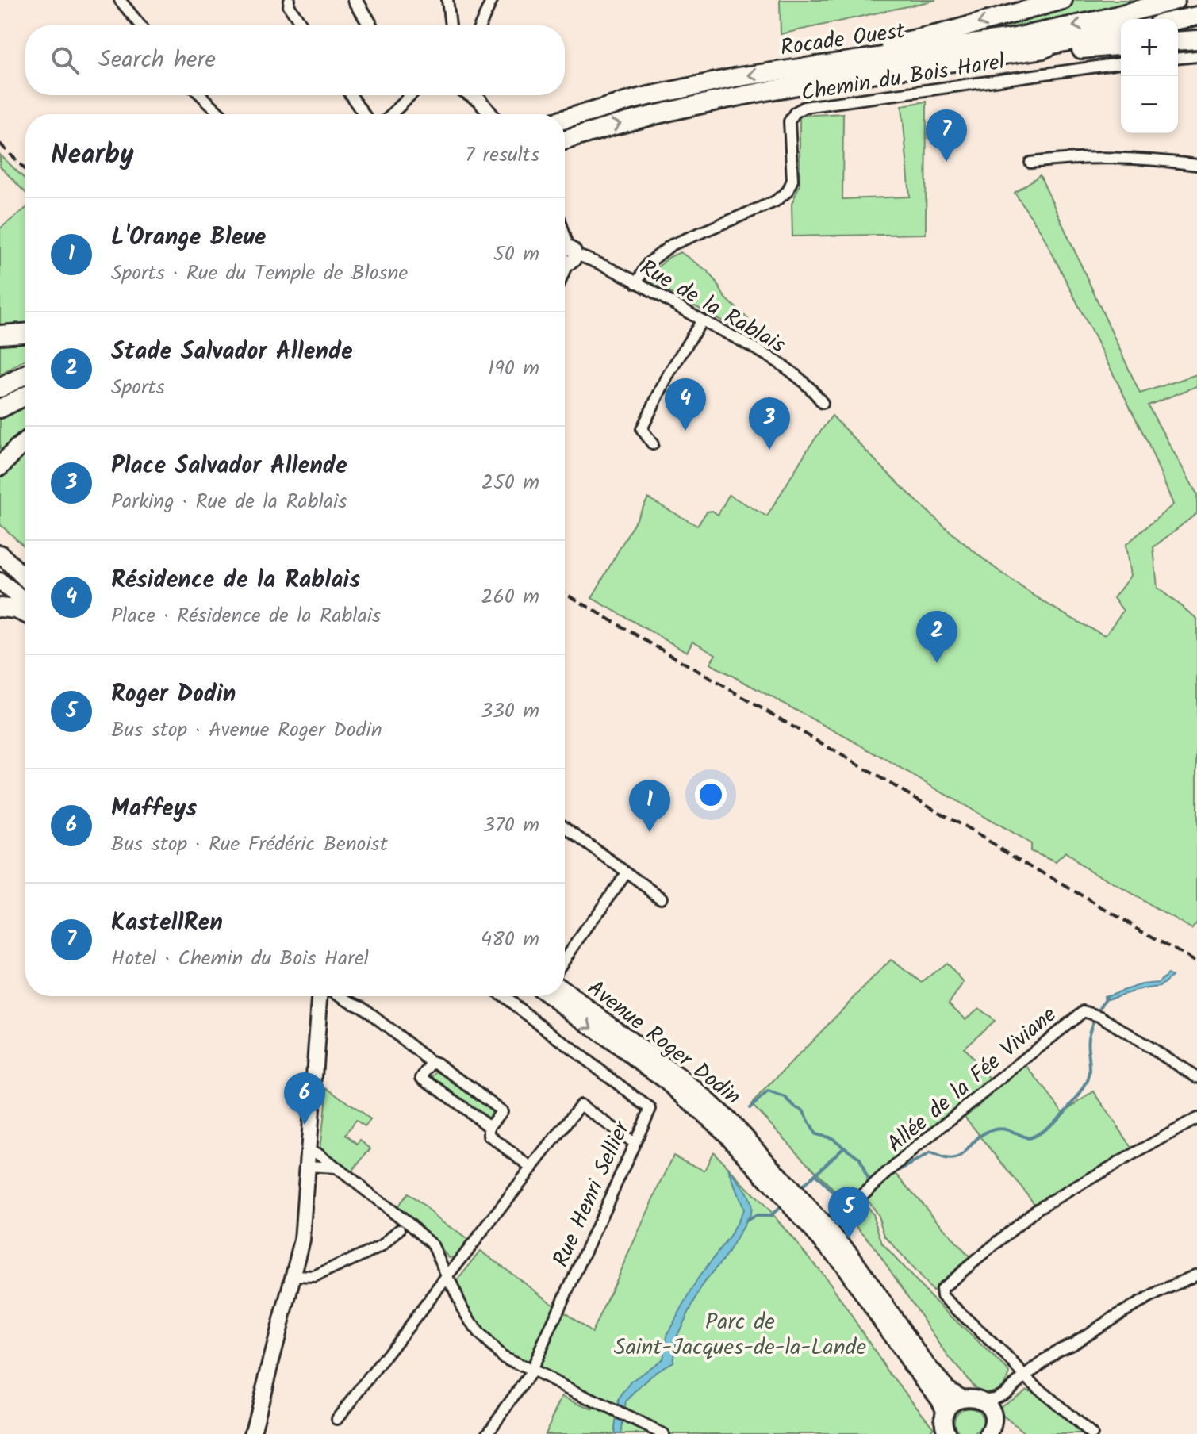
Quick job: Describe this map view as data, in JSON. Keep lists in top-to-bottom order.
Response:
{
  "streets": {
    "highway": ["Rocade Ouest"],
    "main road": ["Avenue Roger Dodin"],
    "street": [
      "Chemin du Bois Harel",
      "Rue de la Rablais",
      "Allée de la Fée Viviane",
      "Rue Henri Sellier"
    ]
  },
  "crossings": [
    ["Chemin du Bois Harel", "Rue de la Rablais"]
  ],
  "parks": ["Parc de Saint-Jacques-de-la-Lande"],
  "page": {
    "map_buttons": ["+", "−"],
    "search": "Search here",
    "pins": [
      "7",
      "4",
      "3",
      "2",
      "1",
      "6",
      "5"
    ],
    "heading": ["Nearby", "7 results"],
    "list": [
      {
        "mark": "1",
        "name": "L'Orange Bleue",
        "note": "Sports · Rue du Temple de Blosne",
        "value": "50 m"
      },
      {
        "mark": "2",
        "name": "Stade Salvador Allende",
        "note": "Sports",
        "value": "190 m"
      },
      {
        "mark": "3",
        "name": "Place Salvador Allende",
        "note": "Parking · Rue de la Rablais",
        "value": "250 m"
      },
      {
        "mark": "4",
        "name": "Résidence de la Rablais",
        "note": "Place · Résidence de la Rablais",
        "value": "260 m"
      },
      {
        "mark": "5",
        "name": "Roger Dodin",
        "note": "Bus stop · Avenue Roger Dodin",
        "value": "330 m"
      },
      {
        "mark": "6",
        "name": "Maffeys",
        "note": "Bus stop · Rue Frédéric Benoist",
        "value": "370 m"
      },
      {
        "mark": "7",
        "name": "KastellRen",
        "note": "Hotel · Chemin du Bois Harel",
        "value": "480 m"
      }
    ]
  }
}
